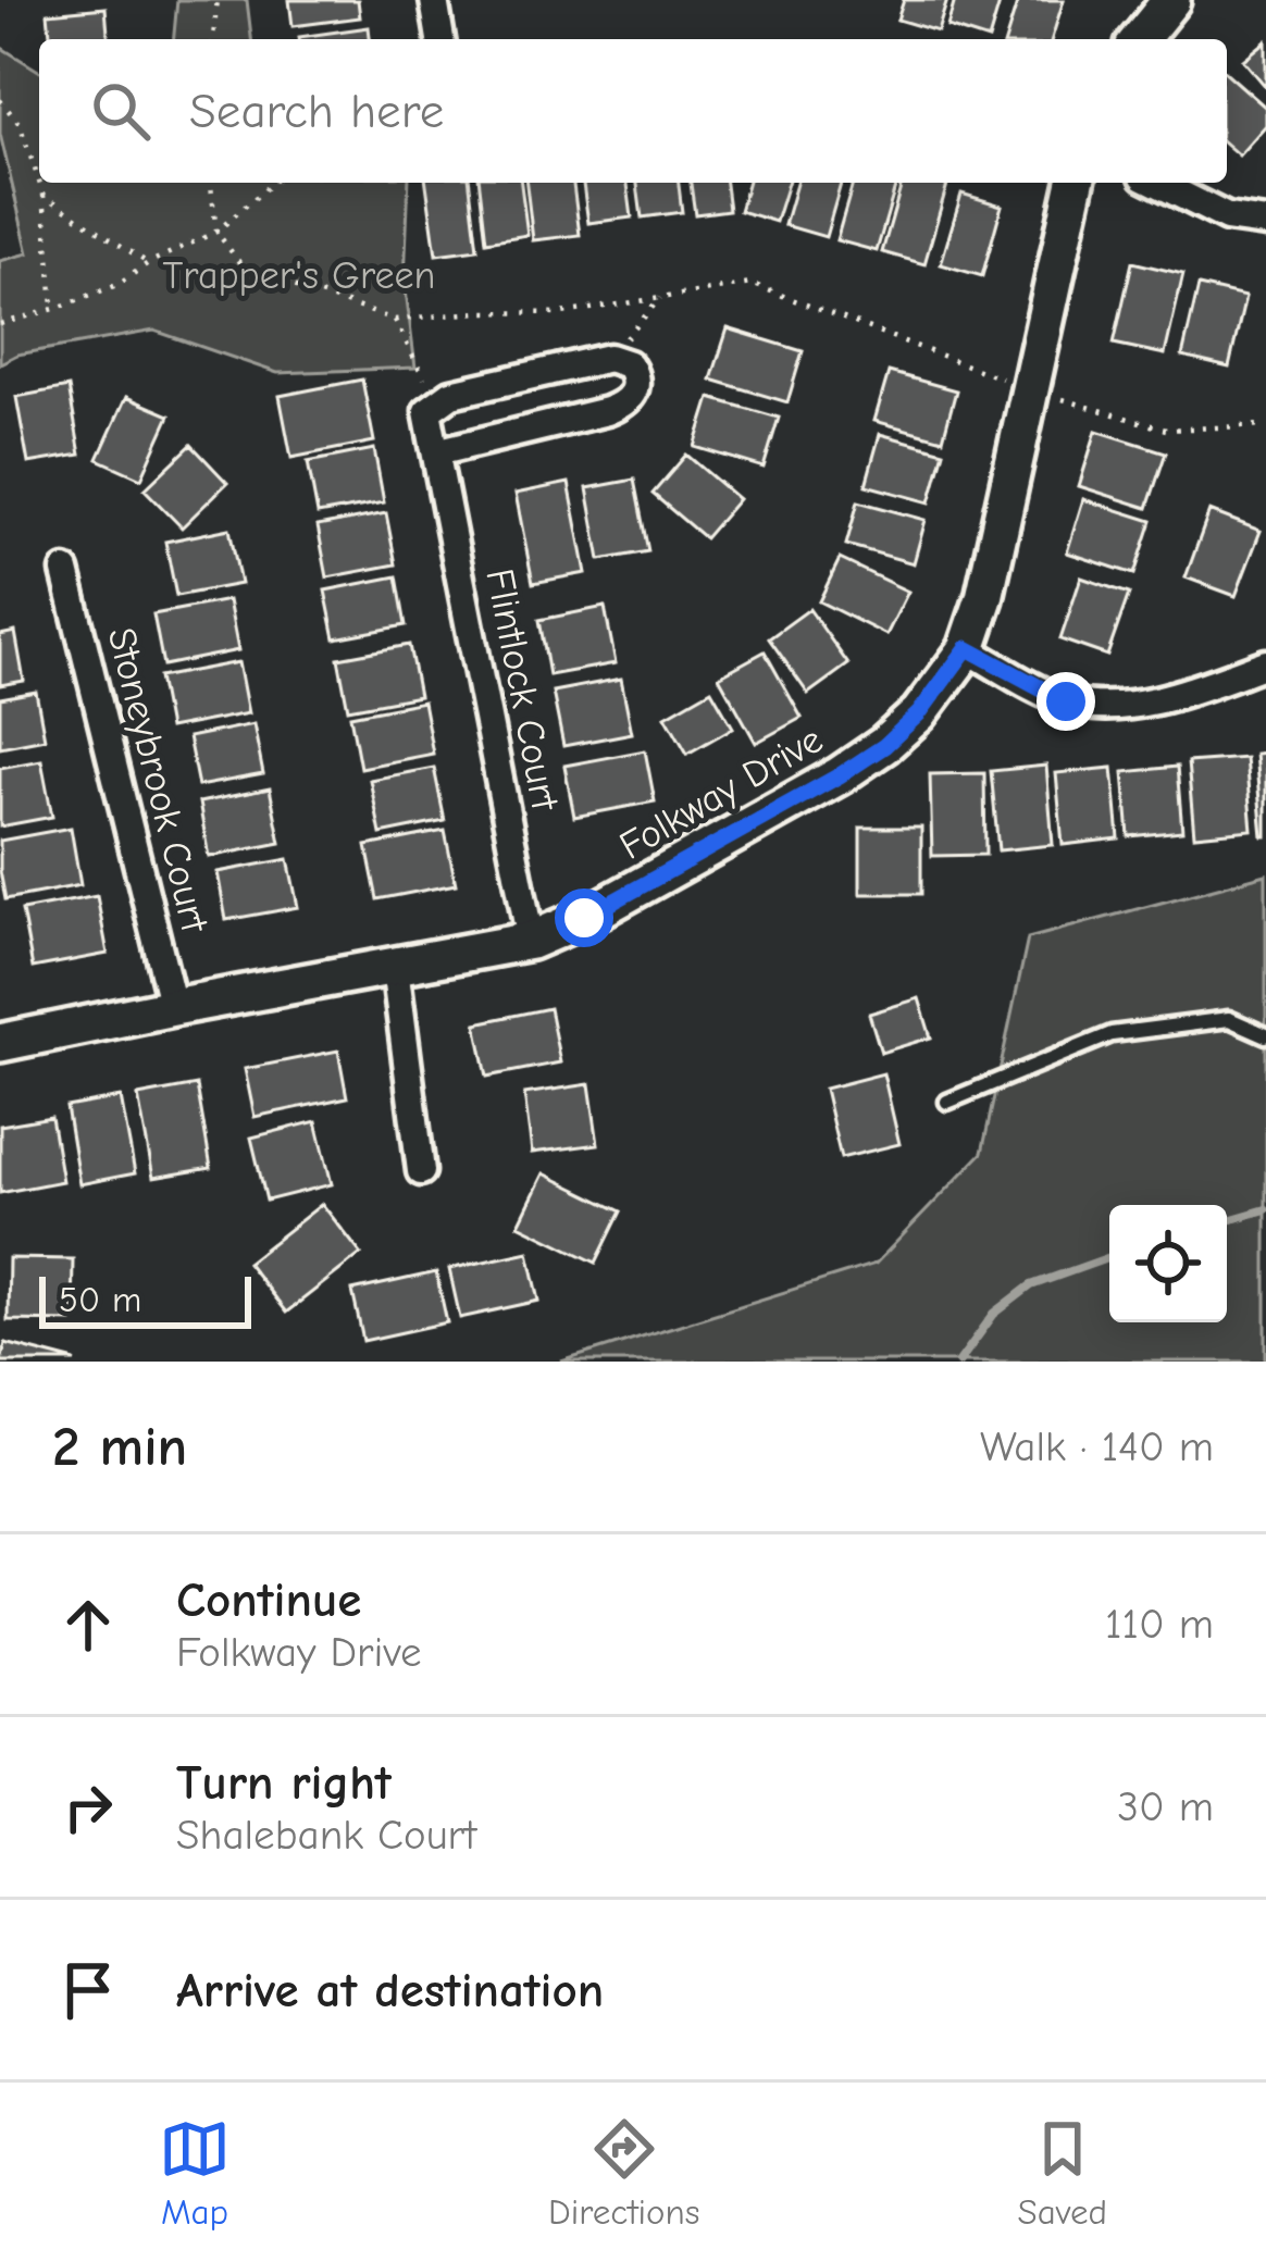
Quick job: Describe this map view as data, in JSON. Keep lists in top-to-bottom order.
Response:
{
  "streets": {
    "street": ["Flintlock Court", "Stoneybrook Court", "Folkway Drive"]
  },
  "crossings": [
    ["Flintlock Court", "Folkway Drive"],
    ["Stoneybrook Court", "Folkway Drive"]
  ],
  "parks": ["Trapper's Green"],
  "scale_bar": "50 m",
  "page": {
    "search": "Search here",
    "scale": "50 m",
    "heading": ["2 min", "Walk · 140 m"],
    "list": [
      ["Continue", "Folkway Drive", "110 m"],
      ["Turn right", "Shalebank Court", "30 m"],
      "Arrive at destination"
    ],
    "nav": ["Map", "Directions", "Saved"]
  }
}
